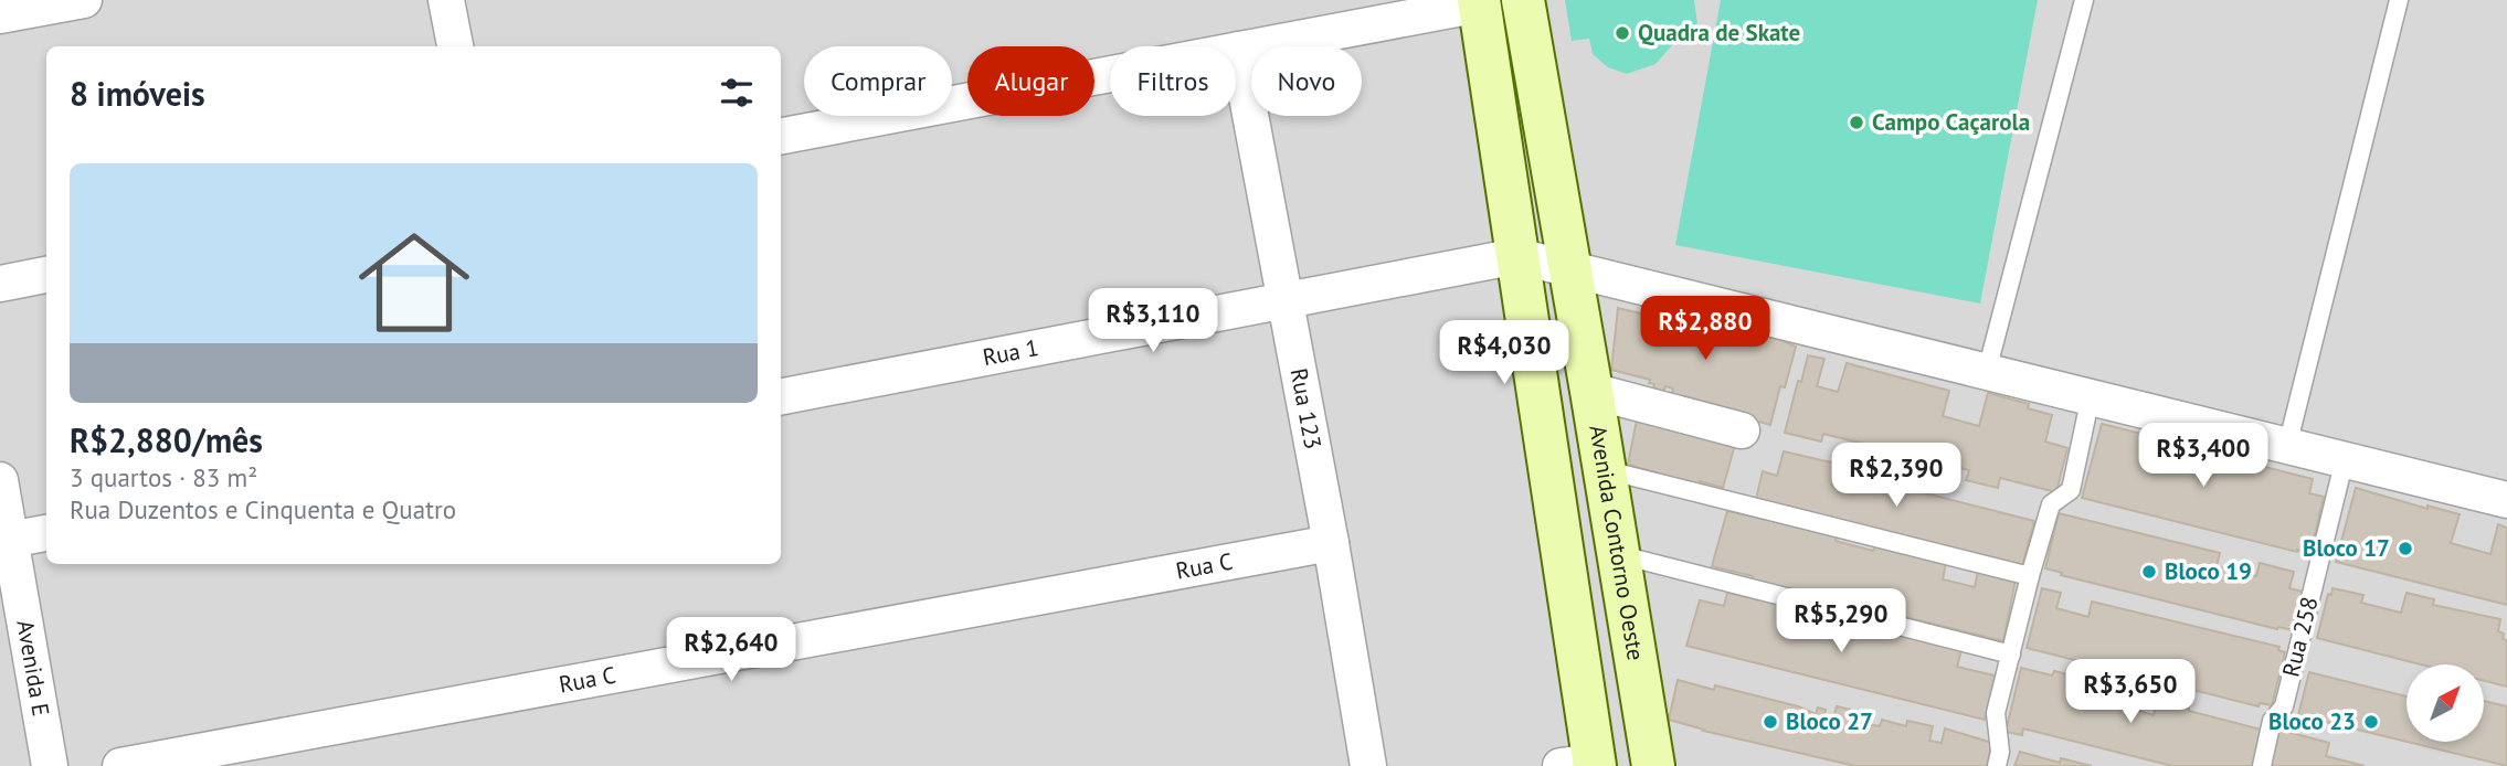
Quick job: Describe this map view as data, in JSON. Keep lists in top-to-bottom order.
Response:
{
  "streets": {
    "street": [
      "Rua 1",
      "Rua 123",
      "Avenida Contorno Oeste",
      "Rua C",
      "Avenida E"
    ],
    "lane": ["Rua 258"]
  },
  "crossings": [
    ["Rua 1", "Rua 123"],
    ["Rua 123", "Rua C"]
  ],
  "places": [
    "Quadra de Skate",
    "Campo Caçarola",
    "Bloco 17",
    "Bloco 19",
    "Bloco 27",
    "Bloco 23"
  ],
  "north": "top right",
  "page": {
    "chip": [
      "Comprar",
      "Alugar",
      "Filtros",
      "Novo"
    ],
    "heading": "8 imóveis",
    "list": [
      {
        "name": "R$2,880/mês",
        "note": "3 quartos · 83 m² · Rua Duzentos e Cinquenta e Quatro"
      }
    ],
    "price": [
      "R$3,110",
      "R$2,880",
      "R$4,030",
      "R$3,400",
      "R$2,390",
      "R$5,290",
      "R$2,640",
      "R$3,650"
    ]
  }
}
